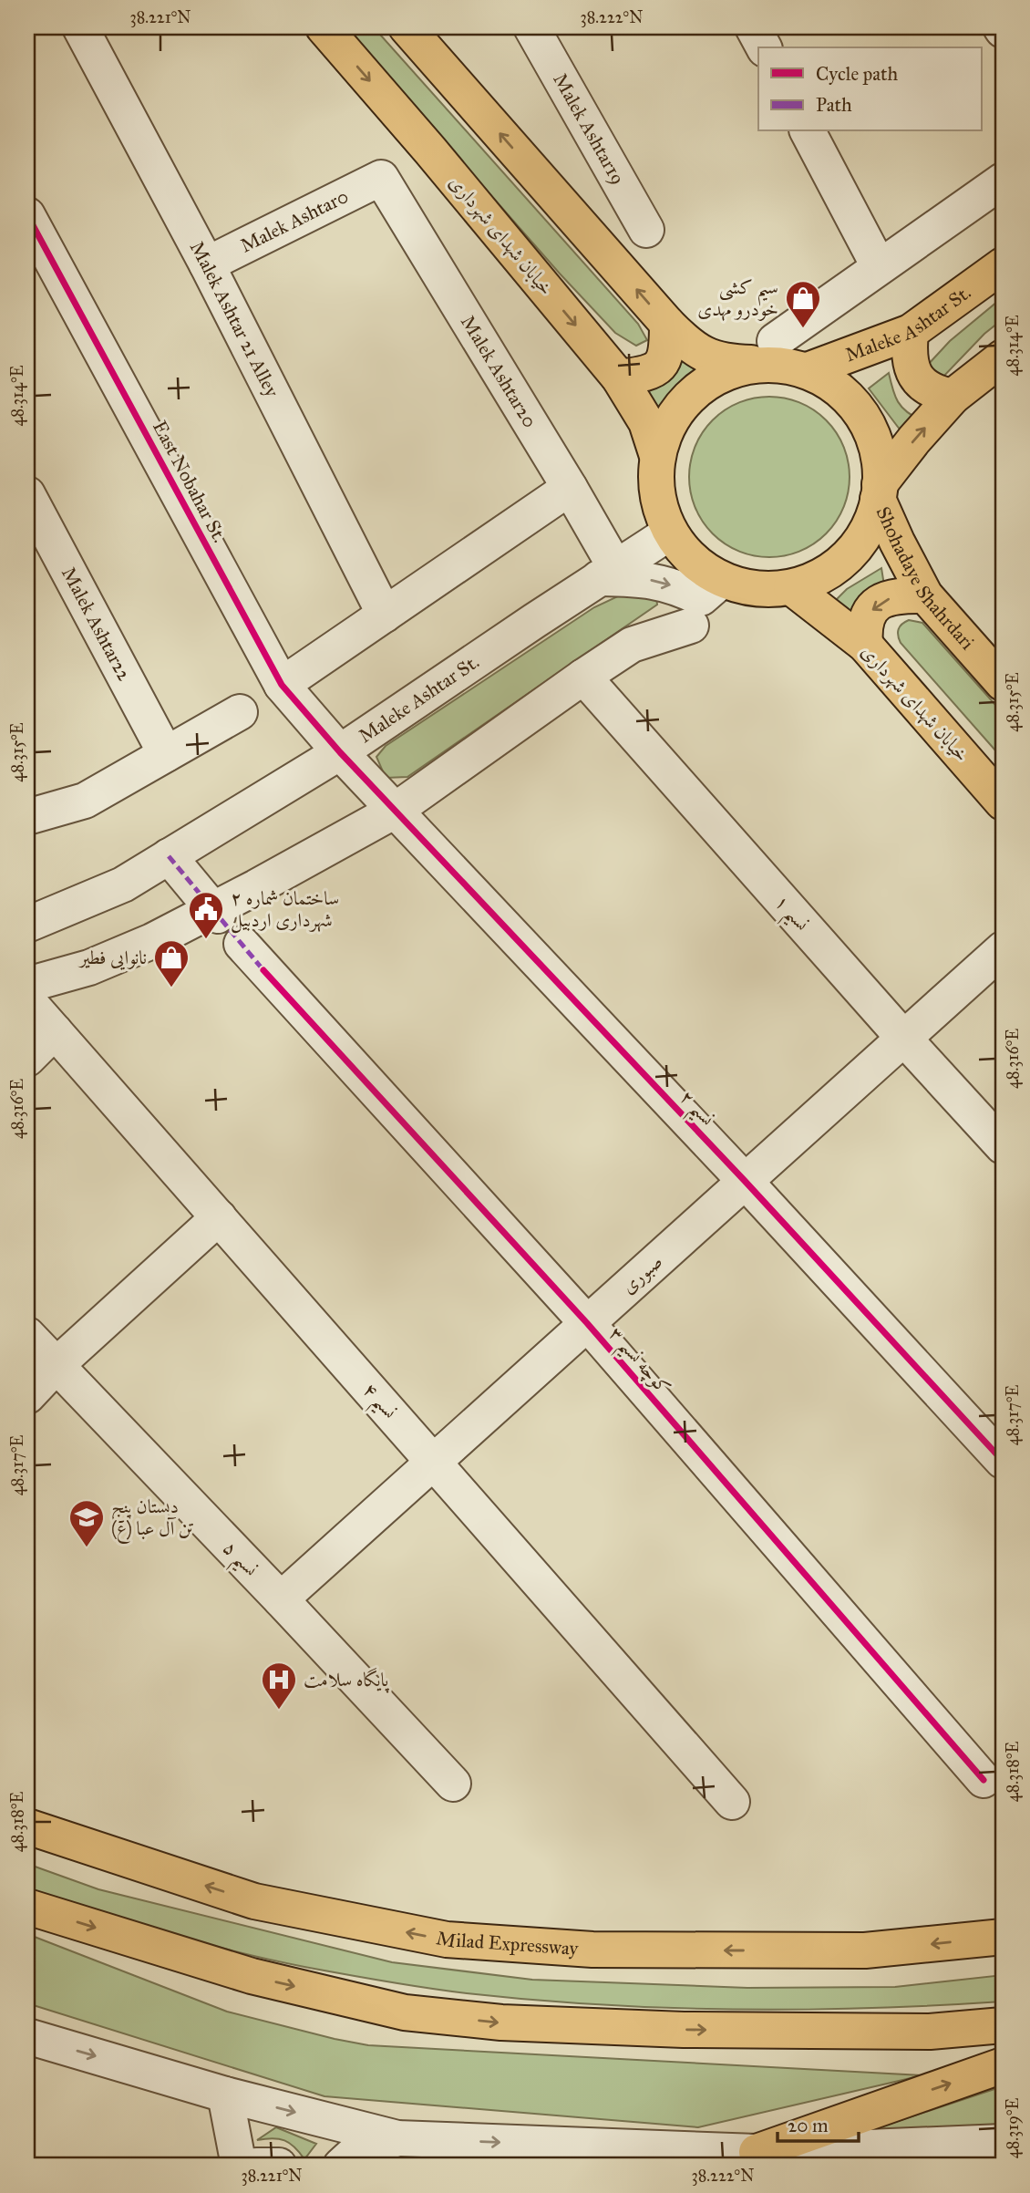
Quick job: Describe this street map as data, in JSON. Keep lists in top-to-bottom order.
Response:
{
  "streets": {
    "main road": [
      "خیابان شهدای شهرداری",
      "Maleke Ashtar St.",
      "Shohadaye Shahrdari",
      "Milad Expressway"
    ],
    "street": [
      "Malek Ashtar19",
      "Malek Ashtar0",
      "Malek Ashtar 21 Alley",
      "Malek Ashtar20",
      "East Nobahar St.",
      "Malek Ashtar22",
      "نسیم ۱",
      "نسیم ۲",
      "صبوری",
      "کوچه نسیم ۳",
      "نسیم ۴",
      "نسیم ۵"
    ]
  },
  "crossings": [
    ["Malek Ashtar0", "Malek Ashtar 21 Alley"],
    ["Malek Ashtar0", "Malek Ashtar20"],
    ["خیابان شهدای شهرداری", "Maleke Ashtar St."],
    ["خیابان شهدای شهرداری", "Shohadaye Shahrdari"],
    ["Maleke Ashtar St.", "Malek Ashtar20"],
    ["Maleke Ashtar St.", "East Nobahar St."],
    ["Maleke Ashtar St.", "Shohadaye Shahrdari"],
    ["Maleke Ashtar St.", "نسیم ۲"],
    ["East Nobahar St.", "نسیم ۲"],
    ["نسیم ۱", "صبوری"],
    ["نسیم ۲", "صبوری"],
    ["صبوری", "کوچه نسیم ۳"],
    ["صبوری", "نسیم ۴"],
    ["صبوری", "نسیم ۵"]
  ],
  "places": {
    "shop": ["سیم کشی خودرو مهدی", "نانوایی فطیر"],
    "public building": ["ساختمان شماره ۲ شهرداری اردبیل"],
    "school or university": ["دبستان پنج تن آل عبا (ع)"],
    "hospital": ["پایگاه سلامت"]
  },
  "legend": ["Cycle path", "Path"],
  "scale_bar": "20 m",
  "coordinates": [
    "38.221°N",
    "38.222°N",
    "48.314°E",
    "48.315°E",
    "48.316°E",
    "48.317°E",
    "48.318°E",
    "48.319°E"
  ]
}
